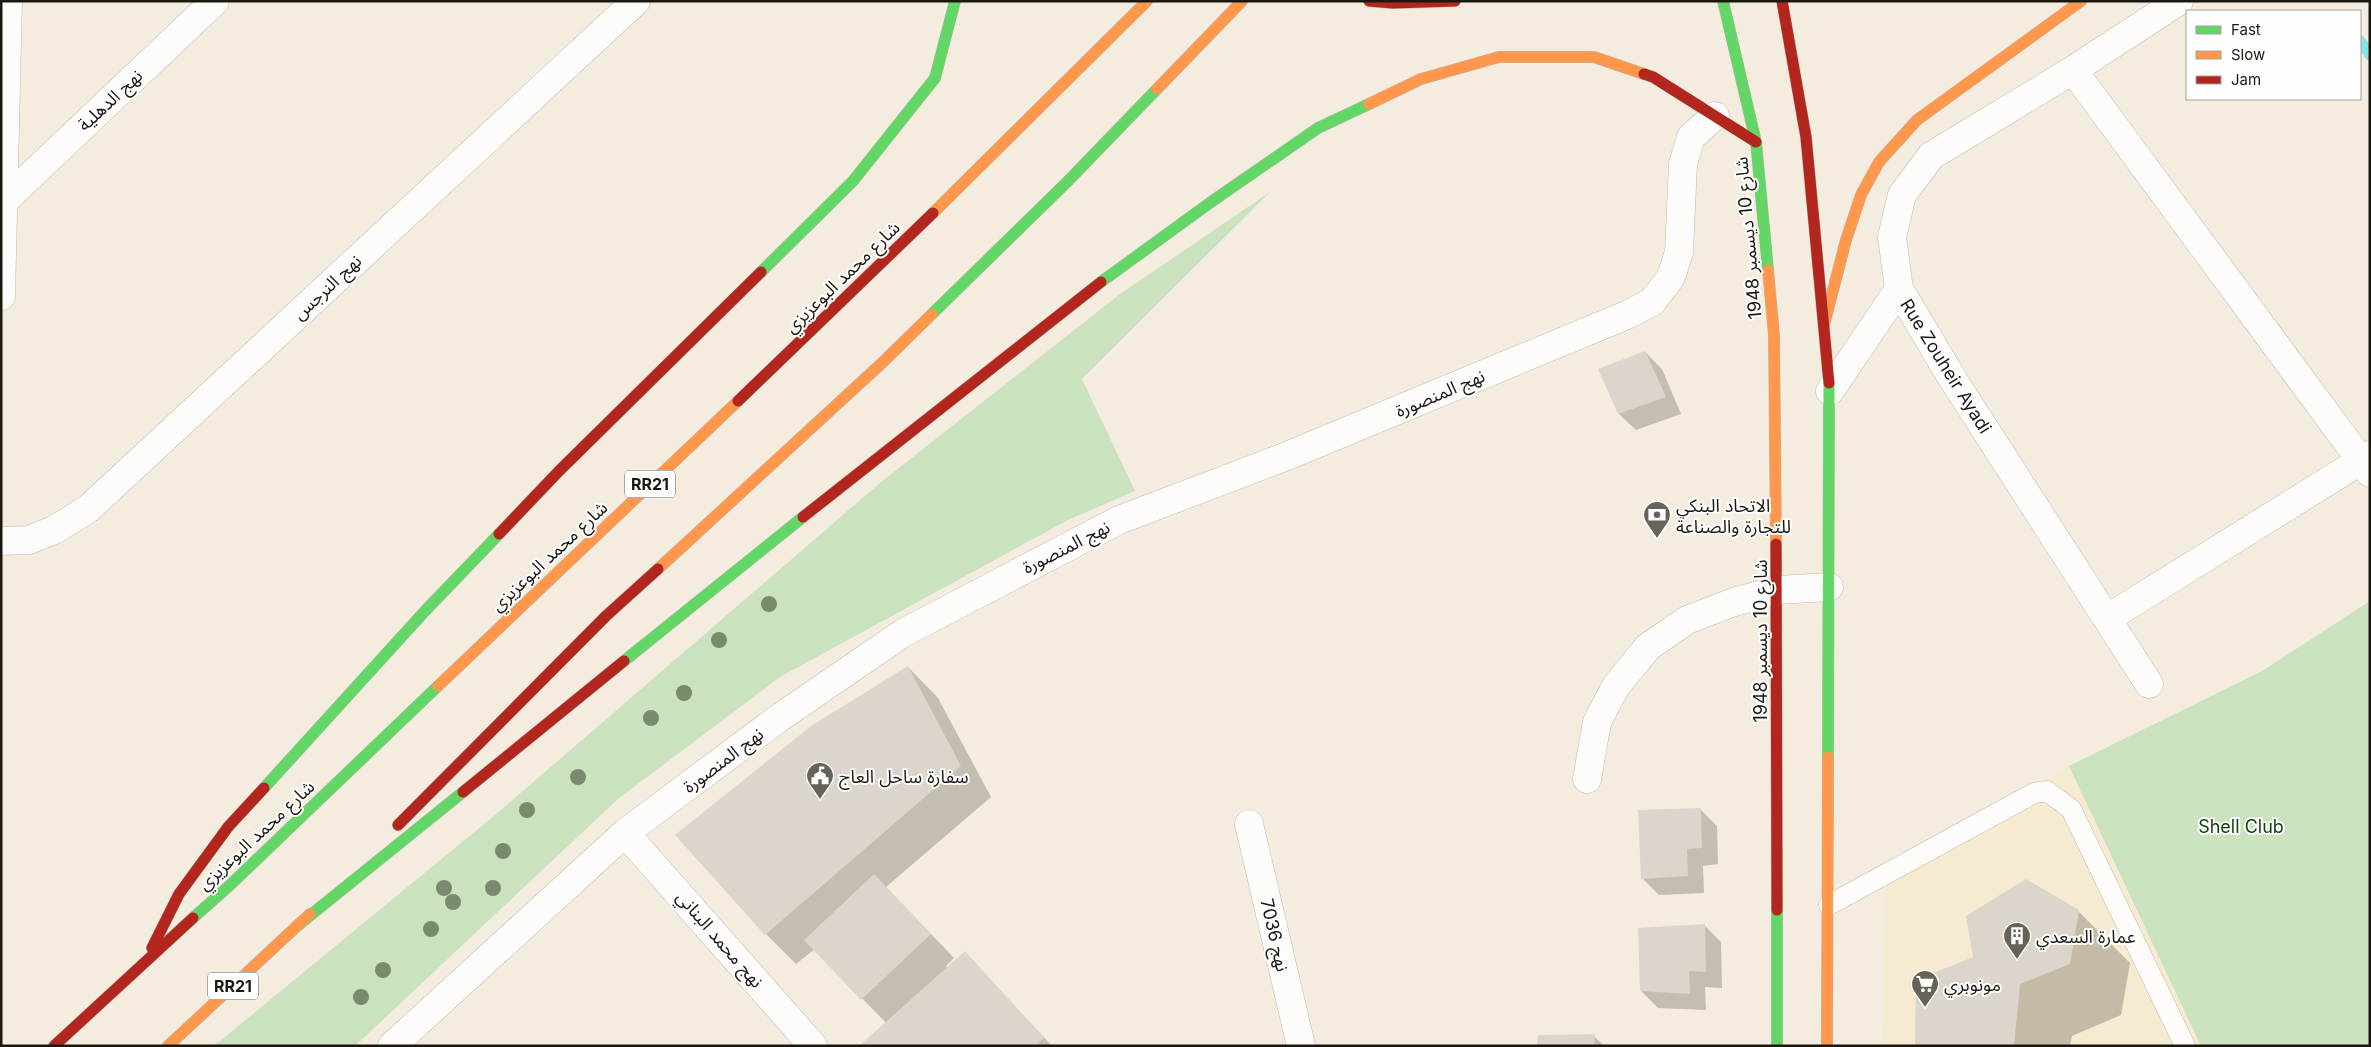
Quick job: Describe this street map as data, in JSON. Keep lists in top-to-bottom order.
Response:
{
  "streets": {
    "main road": ["شارع 10 ديسمبر 1948", "شارع محمد البوعزيزي", "RR21"],
    "street": [
      "نهج الدهلية",
      "نهج النرجس",
      "Rue Zouheir Ayadi",
      "نهج المنصورة",
      "نهج 7036",
      "نهج محمد البناني"
    ]
  },
  "crossings": [
    ["نهج المنصورة", "نهج محمد البناني"]
  ],
  "parks": ["Shell Club"],
  "places": {
    "bank": ["الاتحاد البنكي للتجارة والصناعة"],
    "public building": ["سفارة ساحل العاج"],
    "building": ["عمارة السعدي"],
    "supermarket": ["مونوبري"]
  },
  "legend": ["Fast", "Slow", "Jam"]
}
